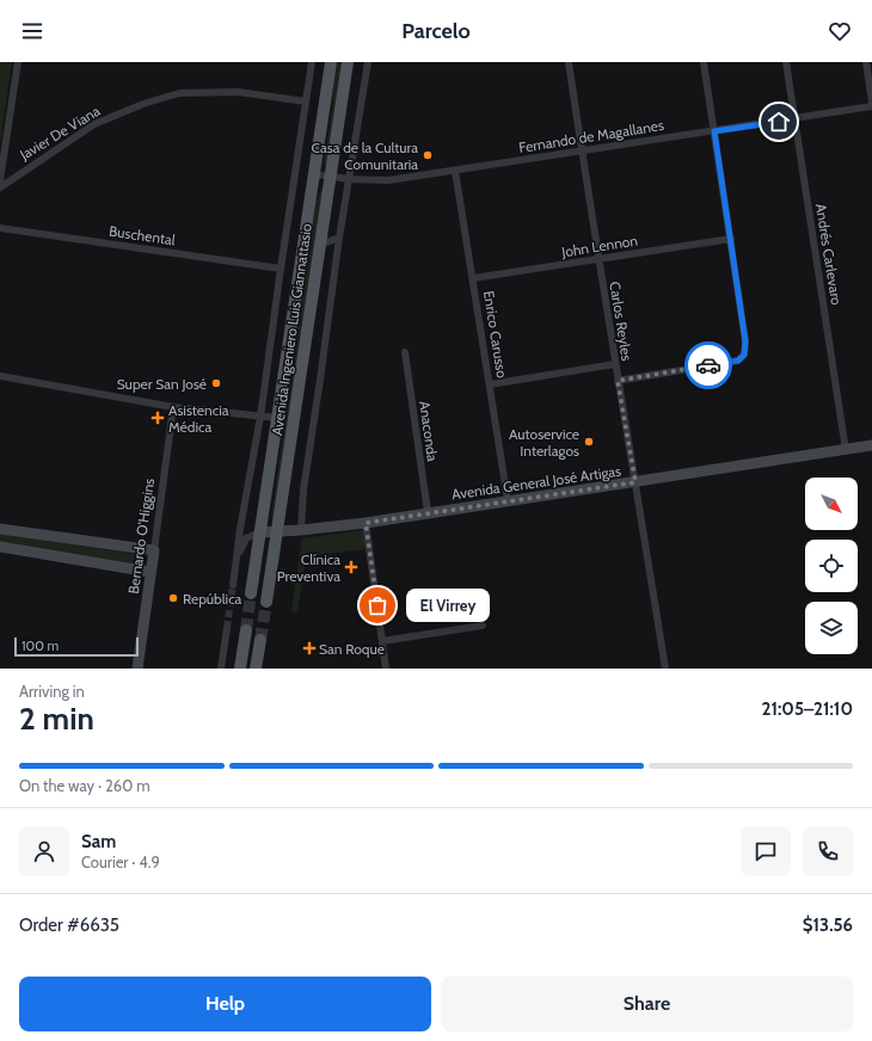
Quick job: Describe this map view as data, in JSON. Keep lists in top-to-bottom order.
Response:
{
  "streets": {
    "main road": ["Avenida Ingeniero Luis Giannattasio"],
    "street": [
      "Javier De Viana",
      "Fernando de Magallanes",
      "Buschental",
      "John Lennon",
      "Andrés Carlevaro",
      "Carlos Reyles",
      "Enrico Carusso",
      "Anaconda",
      "Avenida General José Artigas",
      "Bernardo O'Higgins"
    ]
  },
  "crossings": [
    ["Javier De Viana", "Avenida Ingeniero Luis Giannattasio"],
    ["Fernando de Magallanes", "Andrés Carlevaro"],
    ["Fernando de Magallanes", "Carlos Reyles"],
    ["Fernando de Magallanes", "Avenida Ingeniero Luis Giannattasio"],
    ["Fernando de Magallanes", "Enrico Carusso"],
    ["Buschental", "Avenida Ingeniero Luis Giannattasio"],
    ["John Lennon", "Carlos Reyles"],
    ["John Lennon", "Enrico Carusso"],
    ["Andrés Carlevaro", "Avenida General José Artigas"],
    ["Carlos Reyles", "Avenida General José Artigas"],
    ["Avenida Ingeniero Luis Giannattasio", "Avenida General José Artigas"],
    ["Enrico Carusso", "Avenida General José Artigas"],
    ["Anaconda", "Avenida General José Artigas"]
  ],
  "places": {
    "other": [
      "Casa de la Cultura Comunitaria",
      "Super San José",
      "Autoservice Interlagos",
      "República",
      "El Virrey"
    ],
    "health": ["Asistencia Médica", "Clínica Preventiva", "San Roque"]
  },
  "scale_bar": "100 m",
  "north": "bottom right",
  "page": {
    "header": "Parcelo",
    "bubble": "El Virrey",
    "scale": "100 m",
    "heading": ["2 min", "Arriving in", "21:05–21:10"],
    "panel": [
      "Sam",
      "Courier · 4.9",
      "Order #6635",
      "$13.56"
    ],
    "bar": "On the way · 260 m",
    "buttons": ["Help", "Share"]
  }
}
